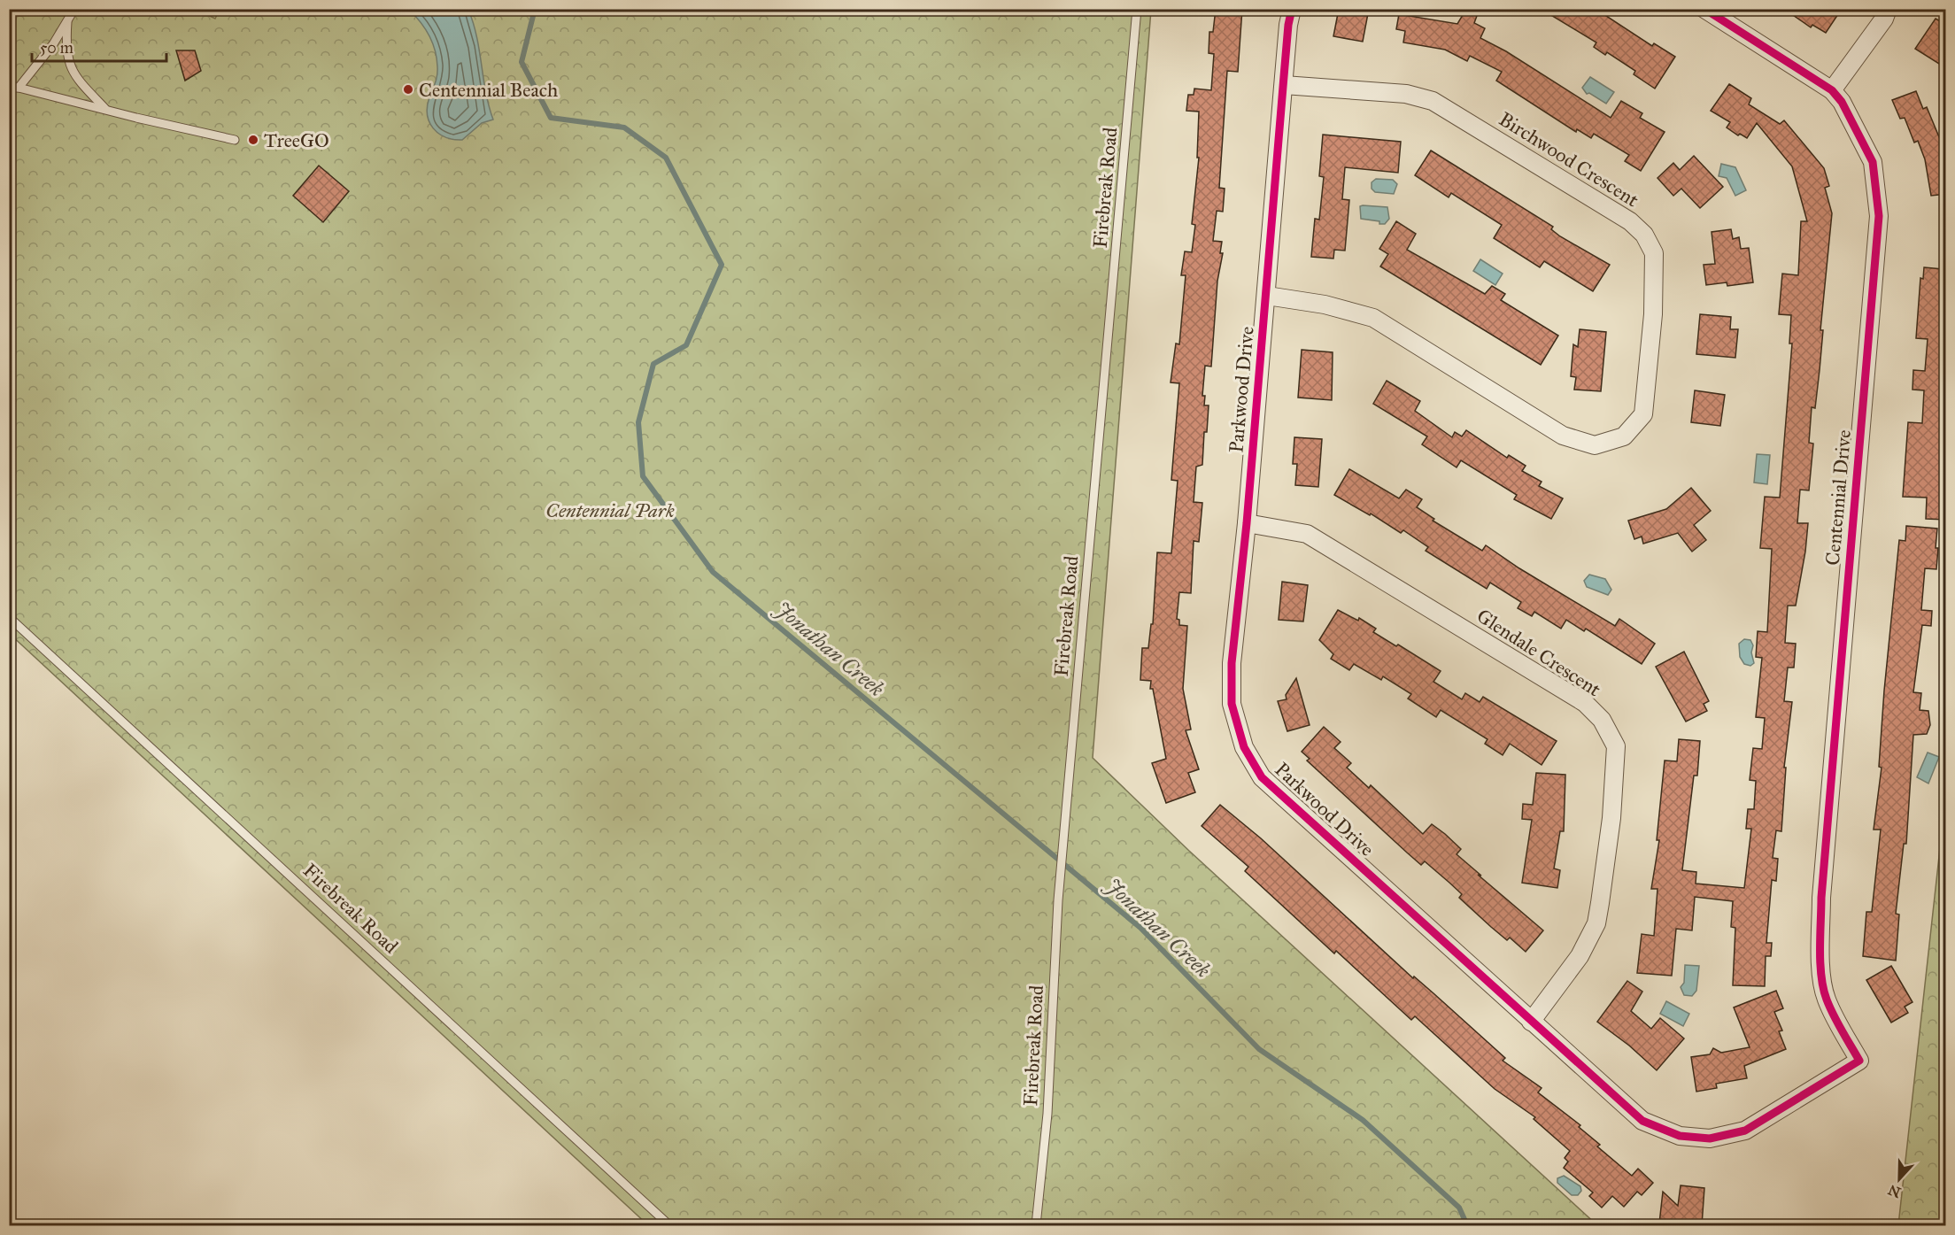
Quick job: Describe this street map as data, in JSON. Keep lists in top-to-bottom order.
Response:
{
  "streets": {
    "street": [
      "Birchwood Crescent",
      "Parkwood Drive",
      "Centennial Drive",
      "Glendale Crescent"
    ],
    "lane": ["Firebreak Road"]
  },
  "crossings": [
    ["Birchwood Crescent", "Parkwood Drive"],
    ["Parkwood Drive", "Centennial Drive"],
    ["Parkwood Drive", "Glendale Crescent"]
  ],
  "water": ["Jonathan Creek"],
  "parks": ["Centennial Park"],
  "places": ["Centennial Beach", "TreeGO"],
  "scale_bar": "50 m",
  "north": "bottom"
}
